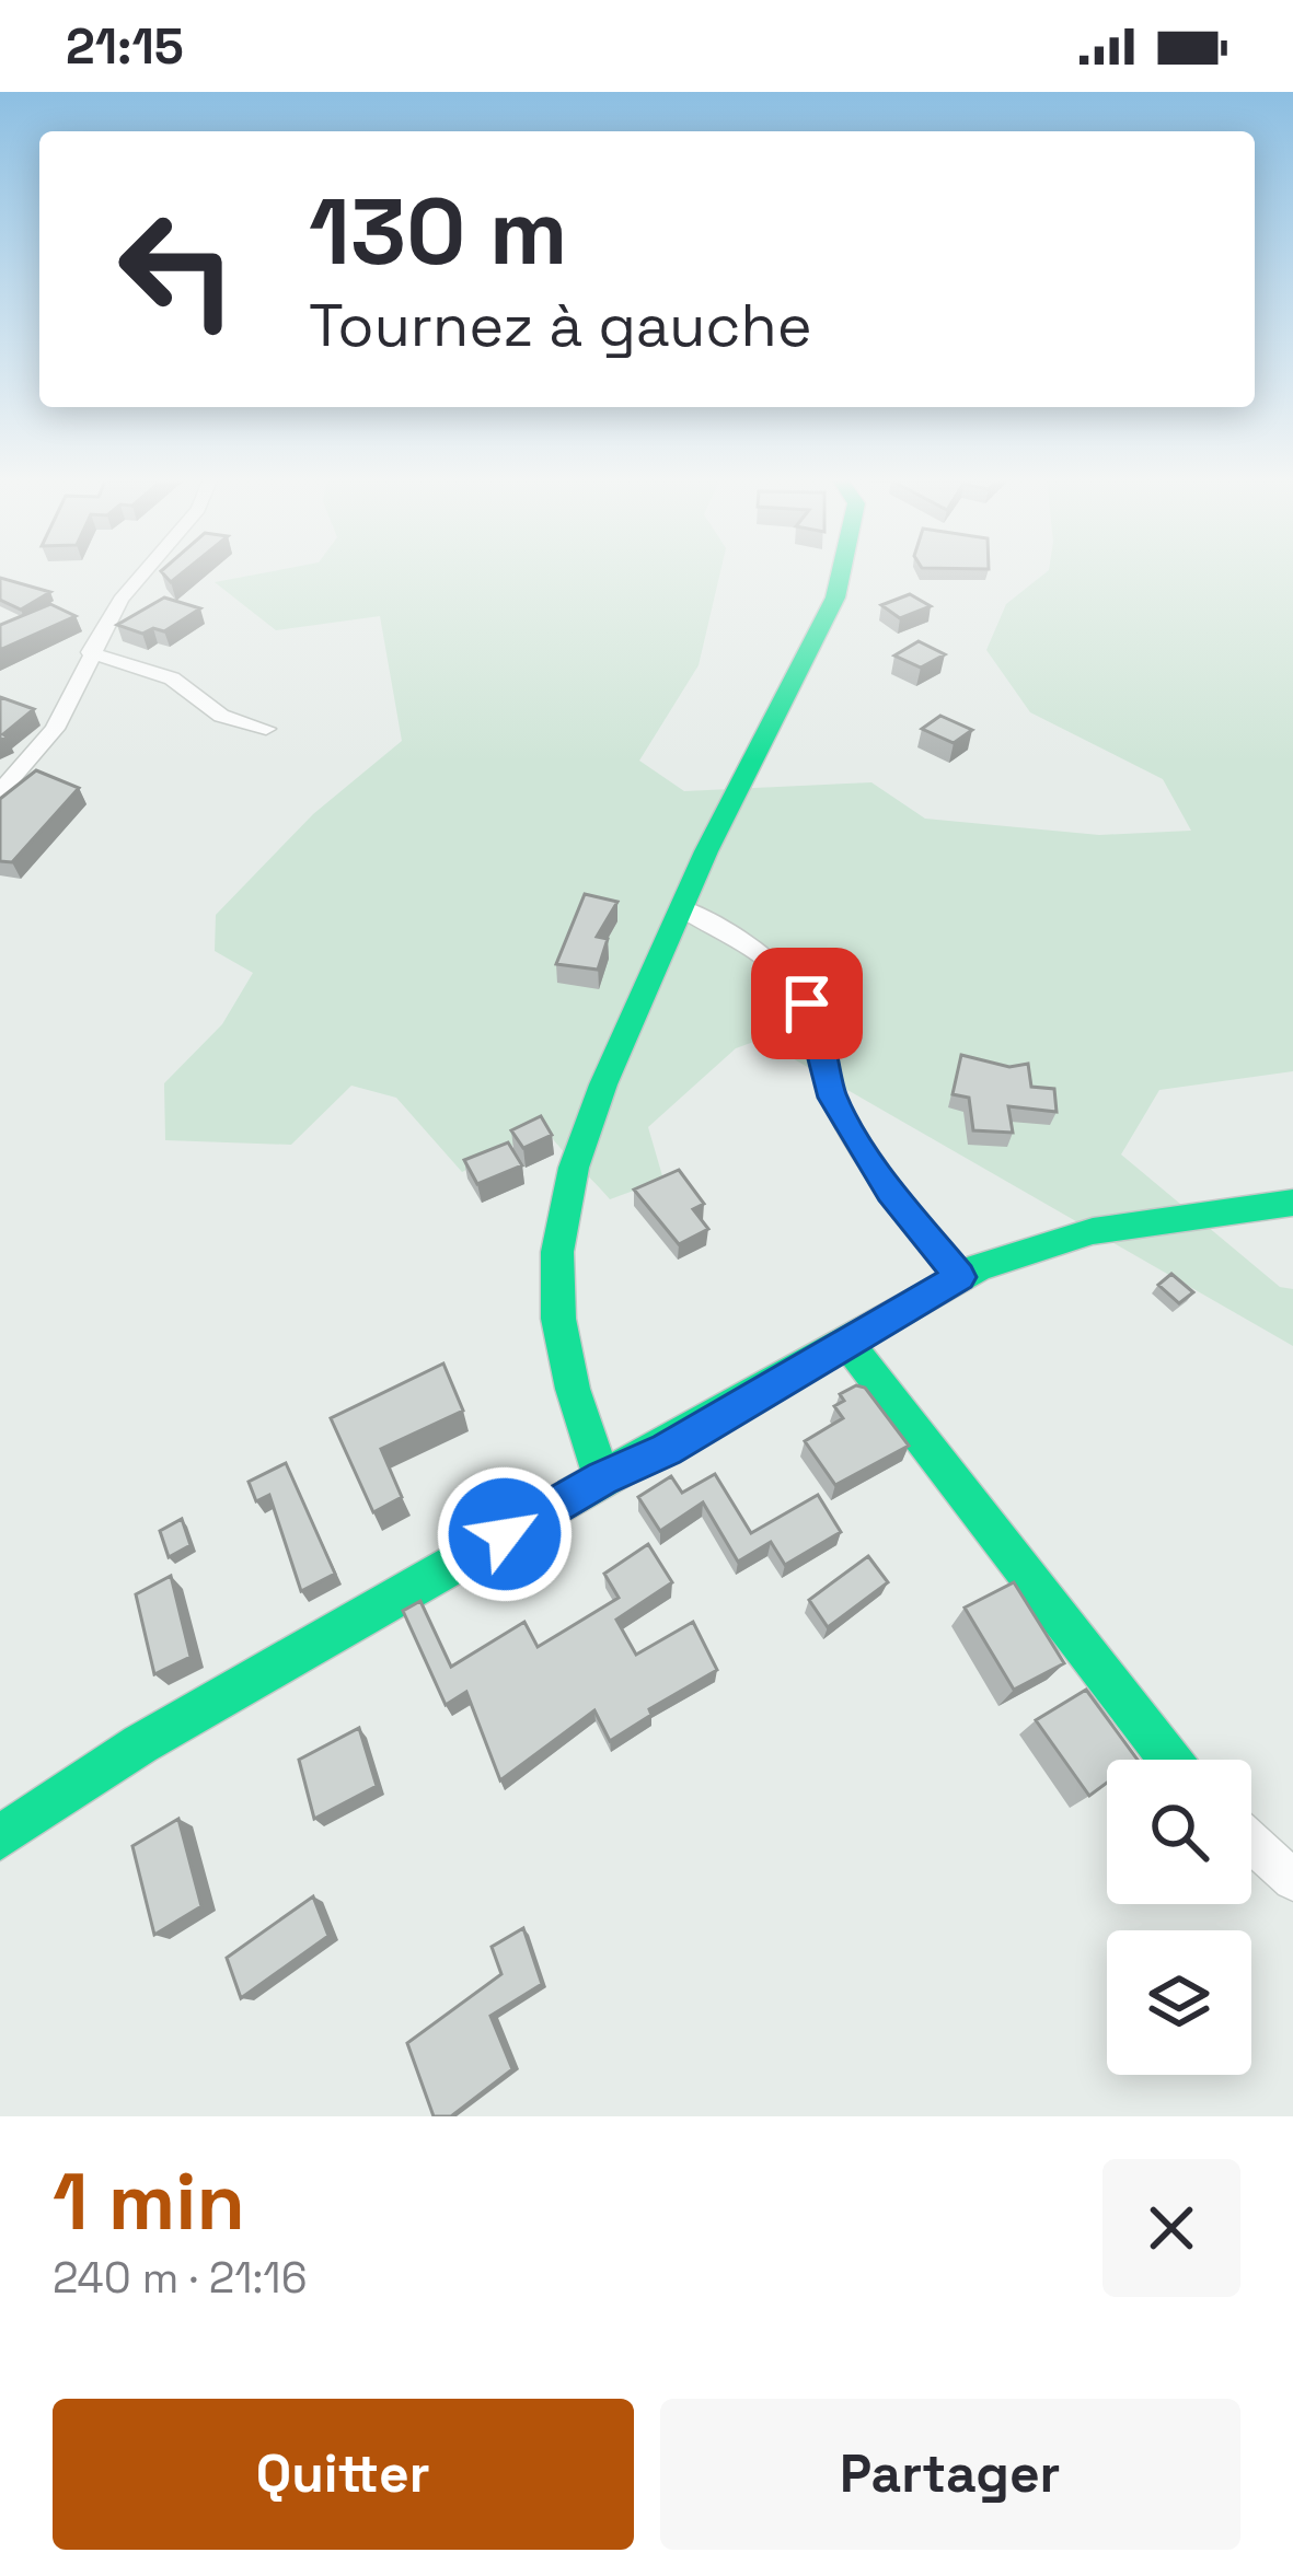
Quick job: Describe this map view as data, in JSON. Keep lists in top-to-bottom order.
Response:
{
  "page": {
    "status": "21:15",
    "turn": ["130 m", "Tournez à gauche"],
    "heading": ["1 min", "240 m · 21:16"],
    "buttons": ["Quitter", "Partager"]
  }
}
